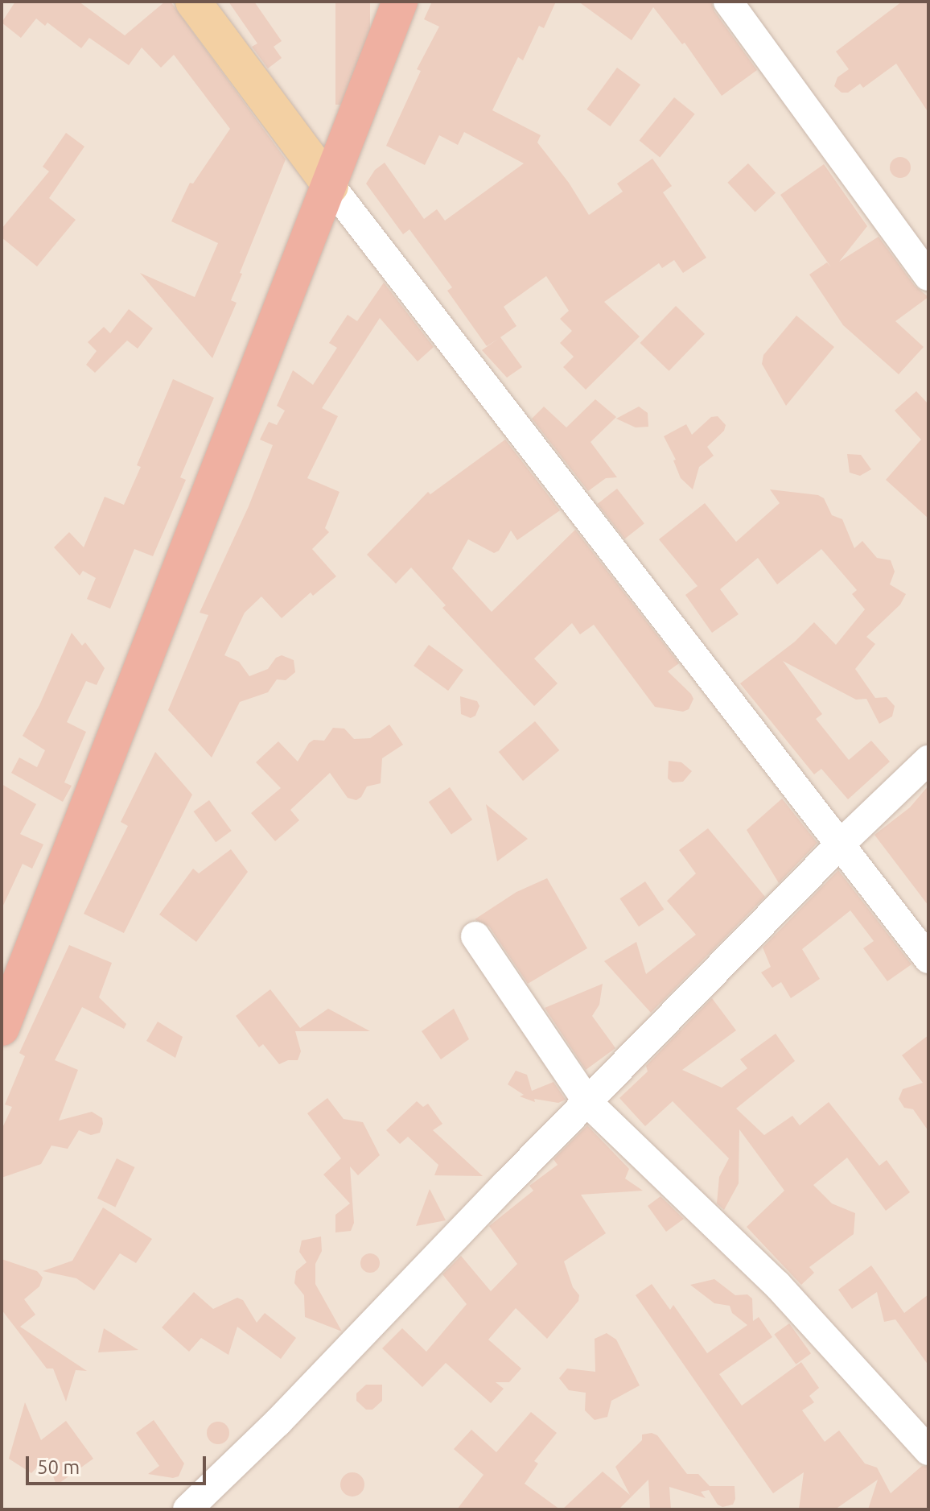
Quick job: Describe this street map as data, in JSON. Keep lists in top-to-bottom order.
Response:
{
  "scale_bar": "50 m"
}
